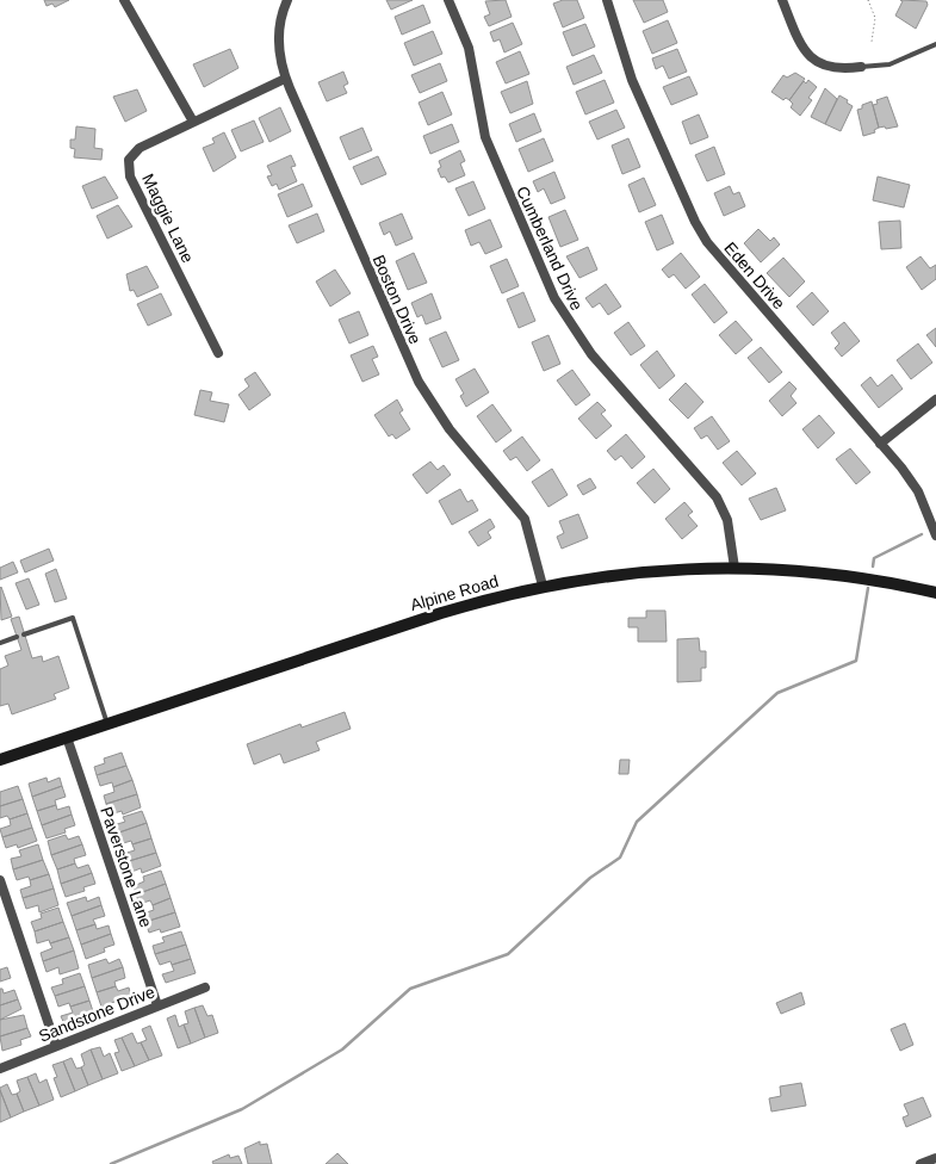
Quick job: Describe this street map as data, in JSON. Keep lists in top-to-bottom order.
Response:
{
  "streets": {
    "main road": ["Alpine Road"],
    "street": [
      "Maggie Lane",
      "Cumberland Drive",
      "Eden Drive",
      "Boston Drive",
      "Paverstone Lane",
      "Sandstone Drive"
    ]
  },
  "crossings": [
    ["Maggie Lane", "Boston Drive"],
    ["Cumberland Drive", "Alpine Road"],
    ["Boston Drive", "Alpine Road"],
    ["Alpine Road", "Paverstone Lane"],
    ["Paverstone Lane", "Sandstone Drive"]
  ]
}
